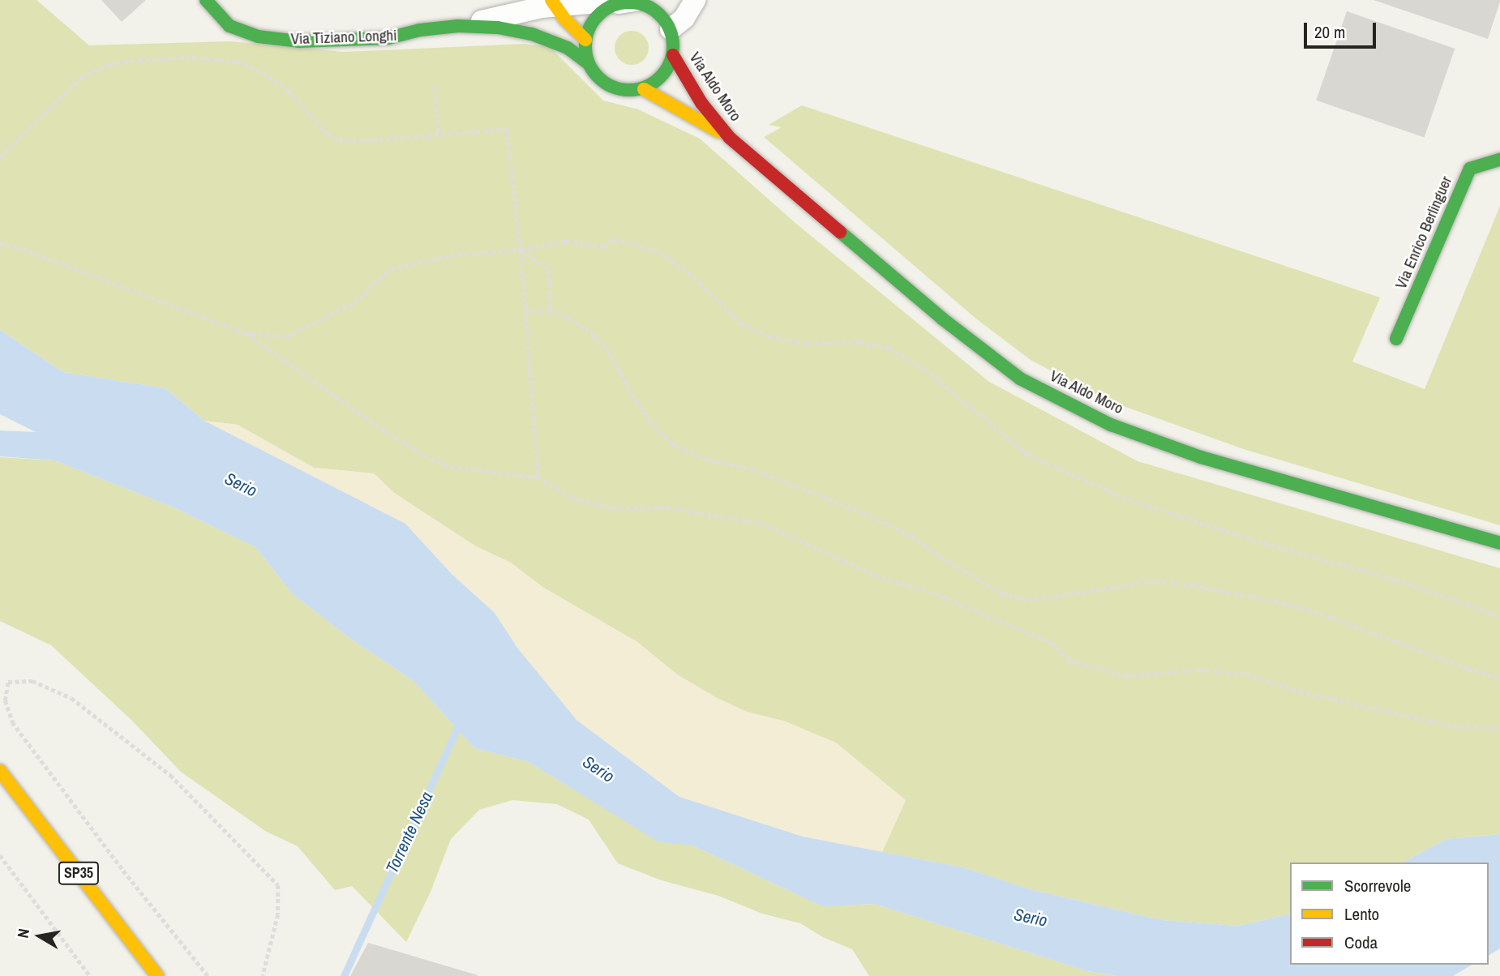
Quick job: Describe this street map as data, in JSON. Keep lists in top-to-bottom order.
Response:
{
  "streets": {
    "main road": [
      "Via Tiziano Longhi",
      "Via Aldo Moro",
      "Via Enrico Berlinguer",
      "SP35"
    ]
  },
  "crossings": [
    ["Via Tiziano Longhi", "Via Aldo Moro"]
  ],
  "water": ["Serio", "Torrente Nesa"],
  "legend": ["Scorrevole", "Lento", "Coda"],
  "scale_bar": "20 m",
  "north": "left"
}
